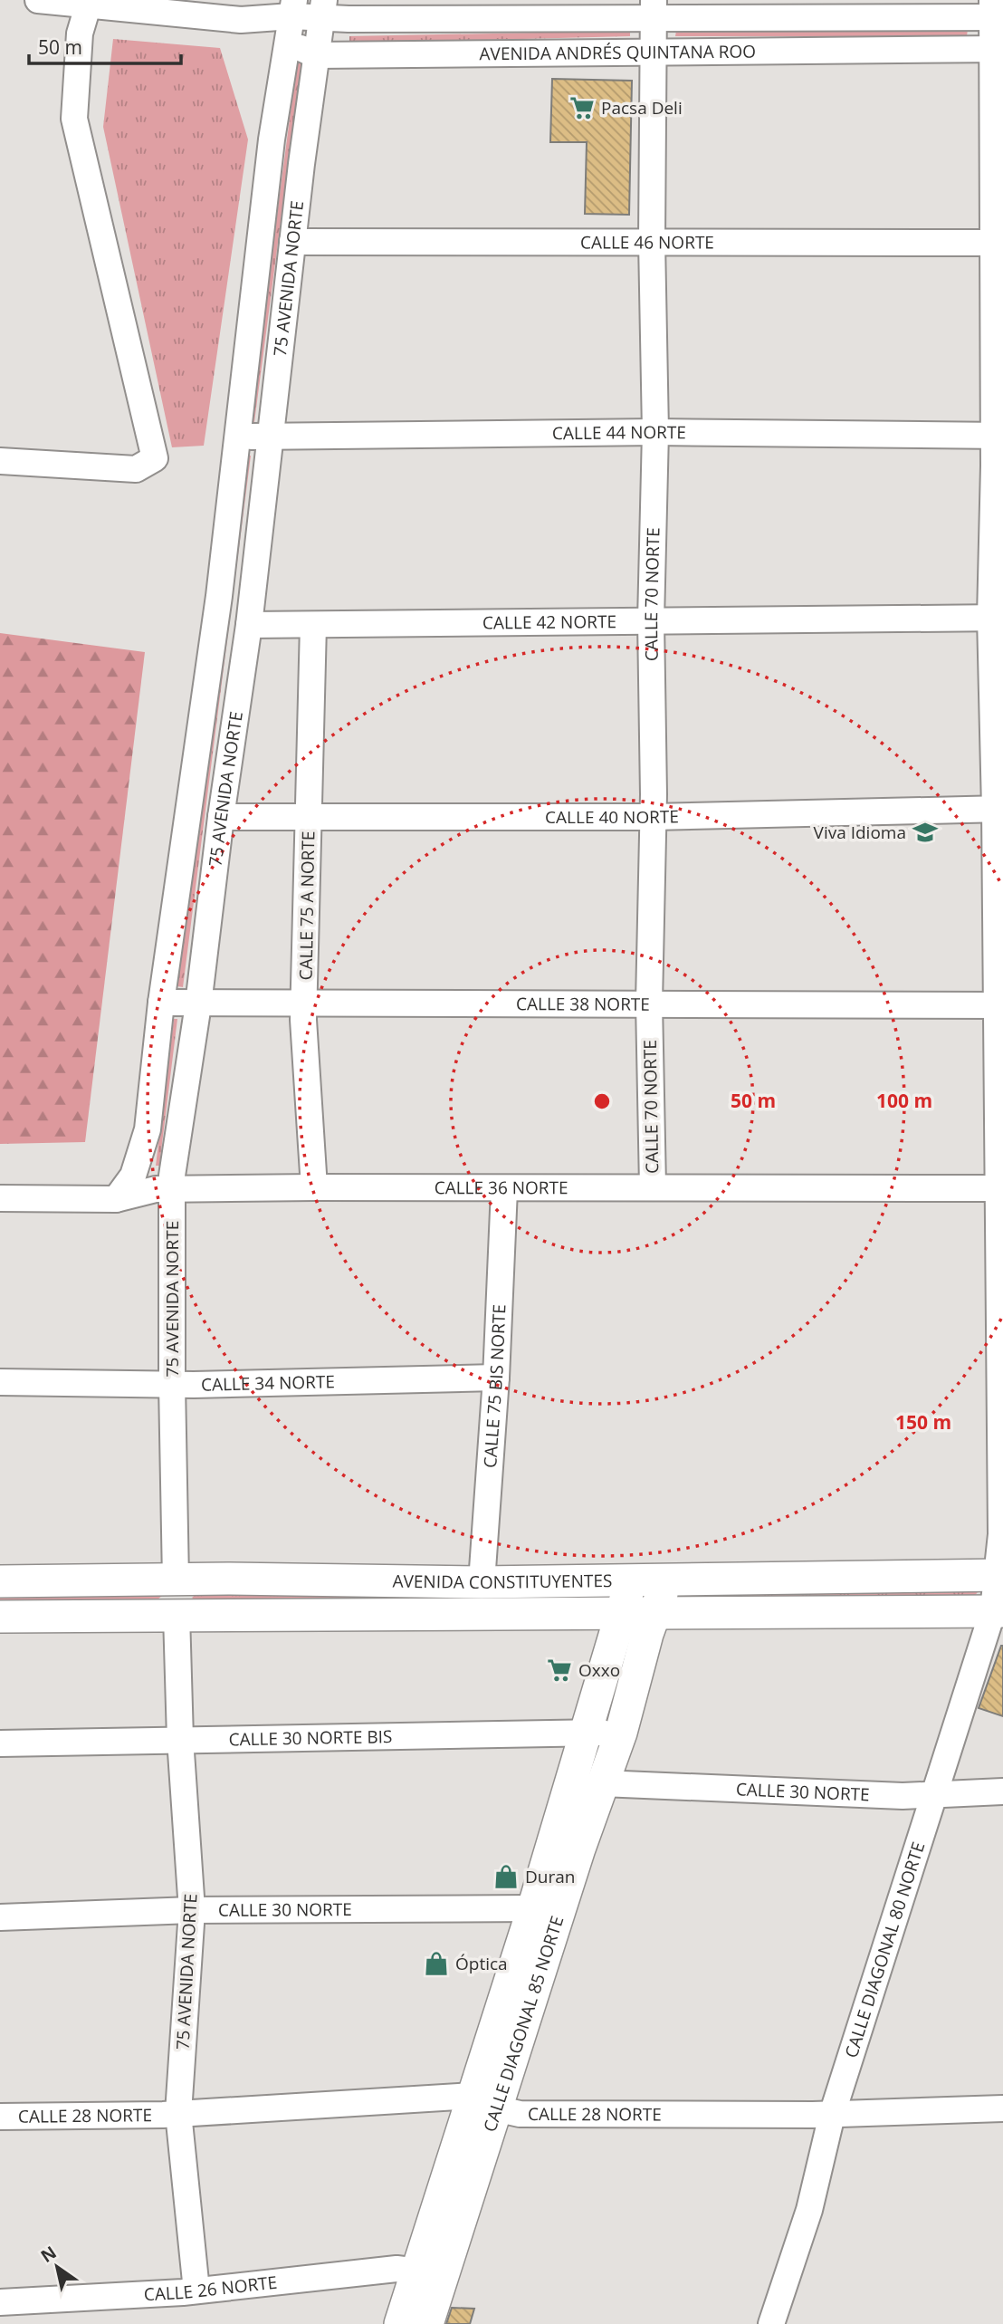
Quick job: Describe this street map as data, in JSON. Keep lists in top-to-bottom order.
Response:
{
  "streets": {
    "main road": ["AVENIDA CONSTITUYENTES", "CALLE DIAGONAL 85 NORTE"],
    "street": [
      "AVENIDA ANDRÉS QUINTANA ROO",
      "CALLE 46 NORTE",
      "75 AVENIDA NORTE",
      "CALLE 44 NORTE",
      "CALLE 70 NORTE",
      "CALLE 42 NORTE",
      "CALLE 40 NORTE",
      "CALLE 75 A NORTE",
      "CALLE 38 NORTE",
      "CALLE 36 NORTE",
      "CALLE 34 NORTE",
      "CALLE 75 BIS NORTE",
      "CALLE 30 NORTE BIS",
      "CALLE 30 NORTE",
      "CALLE DIAGONAL 80 NORTE",
      "CALLE 28 NORTE",
      "CALLE 26 NORTE"
    ]
  },
  "crossings": [
    ["AVENIDA ANDRÉS QUINTANA ROO", "75 AVENIDA NORTE"],
    ["AVENIDA ANDRÉS QUINTANA ROO", "CALLE 70 NORTE"],
    ["AVENIDA ANDRÉS QUINTANA ROO", "CALLE DIAGONAL 80 NORTE"],
    ["CALLE 46 NORTE", "75 AVENIDA NORTE"],
    ["CALLE 46 NORTE", "CALLE 70 NORTE"],
    ["CALLE 46 NORTE", "CALLE DIAGONAL 80 NORTE"],
    ["75 AVENIDA NORTE", "CALLE 44 NORTE"],
    ["75 AVENIDA NORTE", "CALLE 42 NORTE"],
    ["75 AVENIDA NORTE", "CALLE 40 NORTE"],
    ["75 AVENIDA NORTE", "CALLE 38 NORTE"],
    ["75 AVENIDA NORTE", "CALLE 36 NORTE"],
    ["75 AVENIDA NORTE", "CALLE 34 NORTE"],
    ["75 AVENIDA NORTE", "AVENIDA CONSTITUYENTES"],
    ["75 AVENIDA NORTE", "CALLE 30 NORTE BIS"],
    ["75 AVENIDA NORTE", "CALLE 30 NORTE"],
    ["75 AVENIDA NORTE", "CALLE 28 NORTE"],
    ["75 AVENIDA NORTE", "CALLE 26 NORTE"],
    ["CALLE 44 NORTE", "CALLE 70 NORTE"],
    ["CALLE 44 NORTE", "CALLE DIAGONAL 80 NORTE"],
    ["CALLE 70 NORTE", "CALLE 42 NORTE"],
    ["CALLE 70 NORTE", "CALLE 40 NORTE"],
    ["CALLE 70 NORTE", "CALLE 38 NORTE"],
    ["CALLE 70 NORTE", "CALLE 36 NORTE"],
    ["CALLE 42 NORTE", "CALLE 75 A NORTE"],
    ["CALLE 42 NORTE", "CALLE DIAGONAL 80 NORTE"],
    ["CALLE 40 NORTE", "CALLE 75 A NORTE"],
    ["CALLE 40 NORTE", "CALLE DIAGONAL 80 NORTE"],
    ["CALLE 75 A NORTE", "CALLE 38 NORTE"],
    ["CALLE 75 A NORTE", "CALLE 36 NORTE"],
    ["CALLE 38 NORTE", "CALLE DIAGONAL 80 NORTE"],
    ["CALLE 36 NORTE", "CALLE 75 BIS NORTE"],
    ["CALLE 36 NORTE", "CALLE DIAGONAL 80 NORTE"],
    ["CALLE 34 NORTE", "CALLE 75 BIS NORTE"],
    ["CALLE 75 BIS NORTE", "AVENIDA CONSTITUYENTES"],
    ["AVENIDA CONSTITUYENTES", "CALLE DIAGONAL 80 NORTE"],
    ["AVENIDA CONSTITUYENTES", "CALLE DIAGONAL 85 NORTE"],
    ["CALLE 30 NORTE BIS", "CALLE DIAGONAL 85 NORTE"],
    ["CALLE 30 NORTE", "CALLE DIAGONAL 80 NORTE"],
    ["CALLE 30 NORTE", "CALLE DIAGONAL 85 NORTE"],
    ["CALLE DIAGONAL 80 NORTE", "CALLE 28 NORTE"],
    ["CALLE DIAGONAL 85 NORTE", "CALLE 28 NORTE"],
    ["CALLE DIAGONAL 85 NORTE", "CALLE 26 NORTE"]
  ],
  "places": {
    "supermarket": ["Pacsa Deli", "Oxxo"],
    "school or university": ["Viva Idioma"],
    "shop": ["Duran", "Óptica"]
  },
  "scale_bar": "50 m",
  "north": "top left",
  "rings": ["50 m", "100 m", "150 m"]
}
